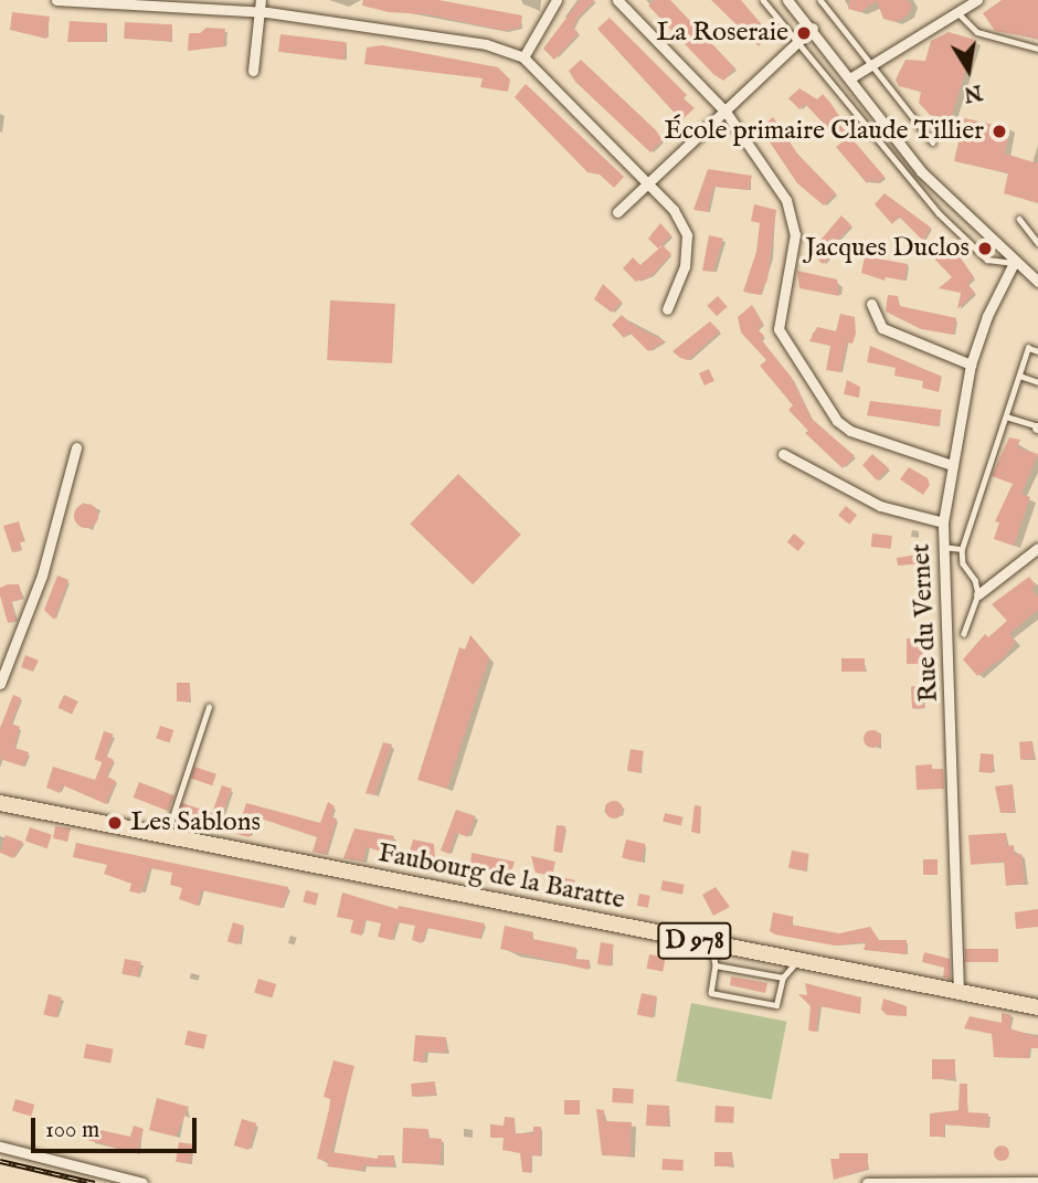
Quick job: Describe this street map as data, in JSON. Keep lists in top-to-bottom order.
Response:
{
  "streets": {
    "main road": ["Faubourg de la Baratte", "D 978"],
    "street": ["Rue du Vernet"]
  },
  "crossings": [
    ["Rue du Vernet", "Faubourg de la Baratte"]
  ],
  "places": [
    "La Roseraie",
    "École primaire Claude Tillier",
    "Jacques Duclos",
    "Les Sablons"
  ],
  "scale_bar": "100 m",
  "north": "bottom"
}
